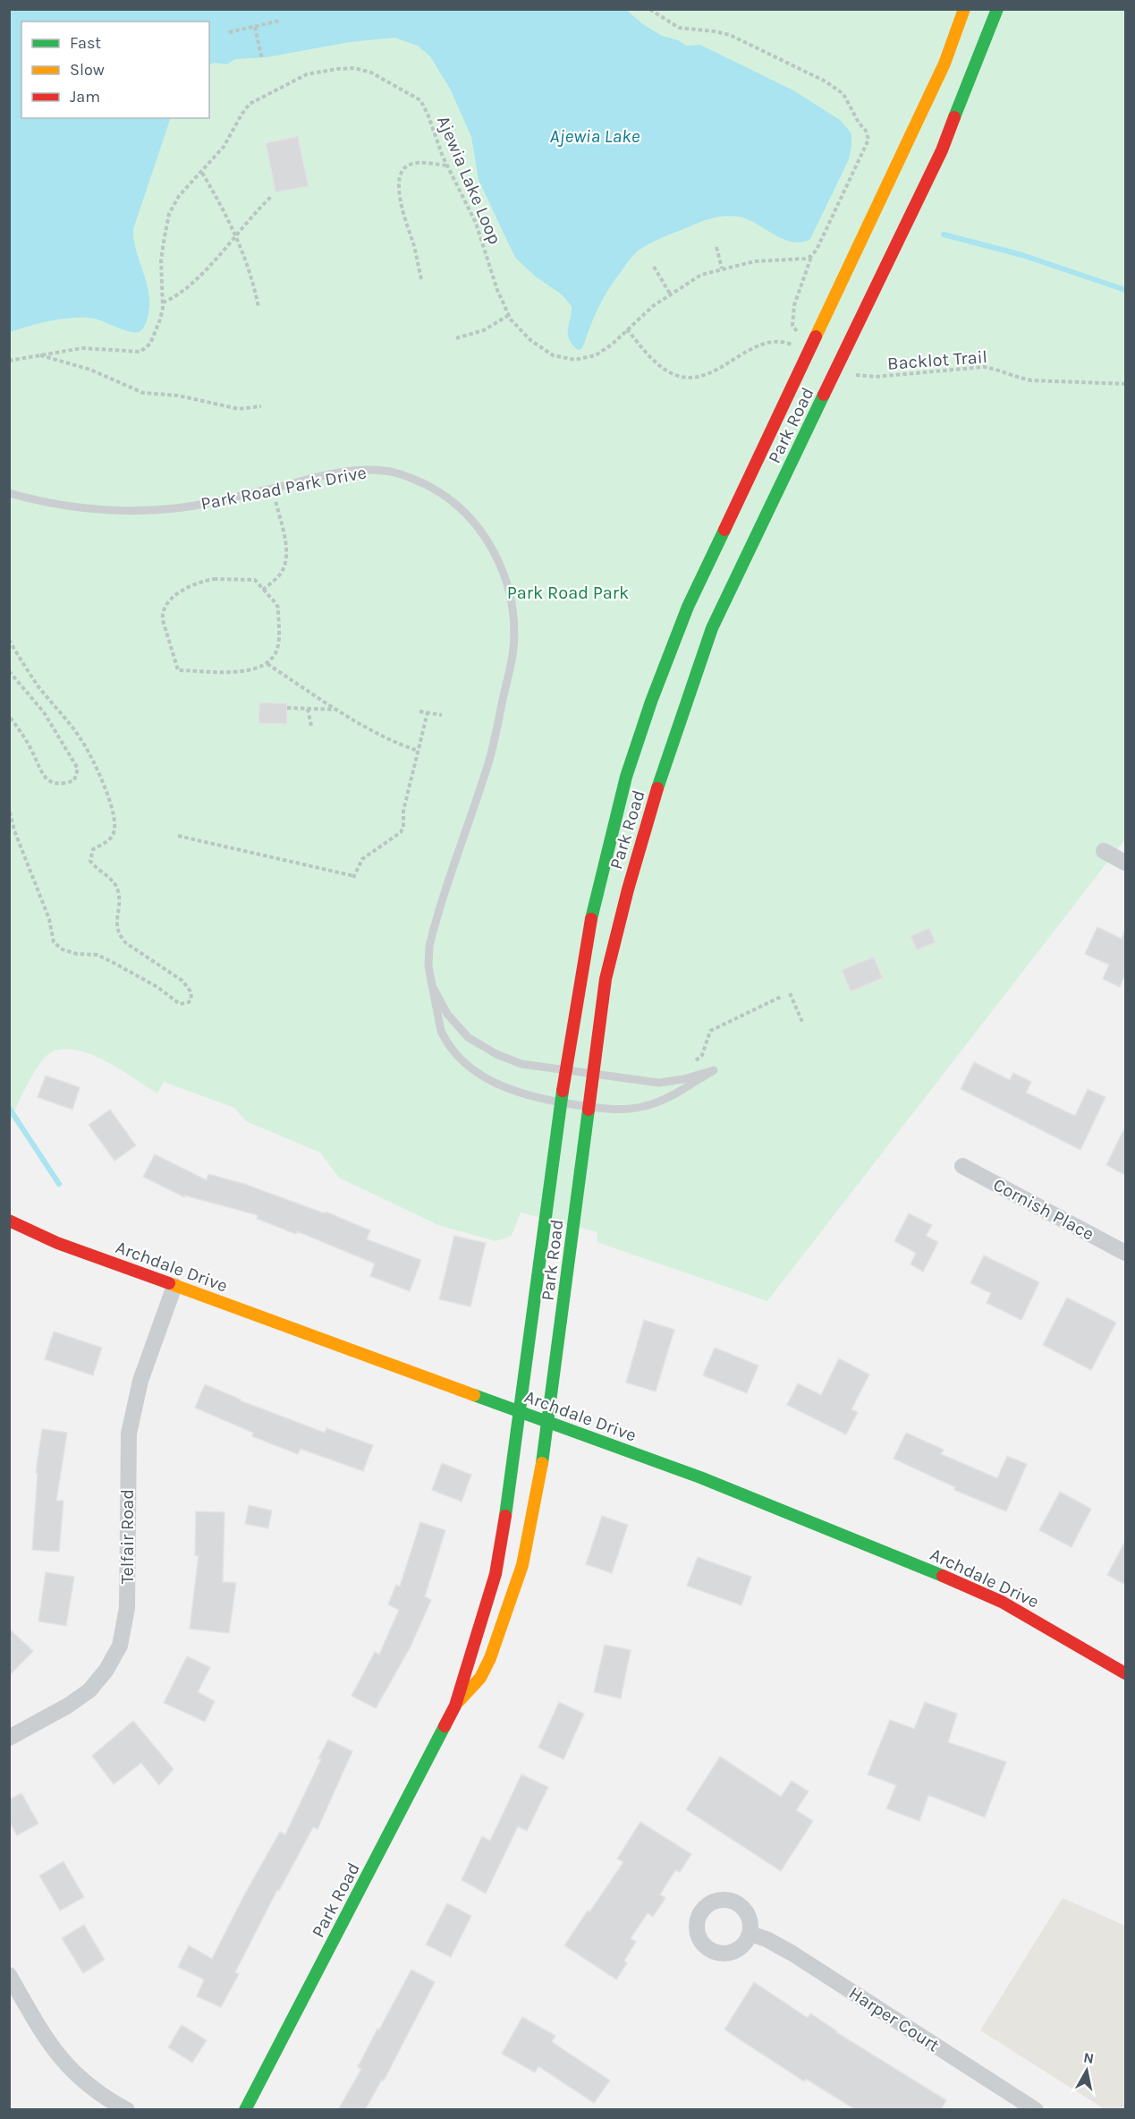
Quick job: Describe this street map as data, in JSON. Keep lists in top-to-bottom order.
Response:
{
  "streets": {
    "main road": ["Park Road", "Archdale Drive"],
    "street": ["Cornish Place", "Telfair Road", "Harper Court"],
    "lane": ["Park Road Park Drive"],
    "path": ["Ajewia Lake Loop", "Backlot Trail"]
  },
  "crossings": [
    ["Park Road", "Park Road Park Drive"],
    ["Park Road", "Archdale Drive"],
    ["Archdale Drive", "Telfair Road"]
  ],
  "water": ["Ajewia Lake"],
  "parks": ["Park Road Park"],
  "legend": ["Fast", "Slow", "Jam"],
  "north": "top"
}
